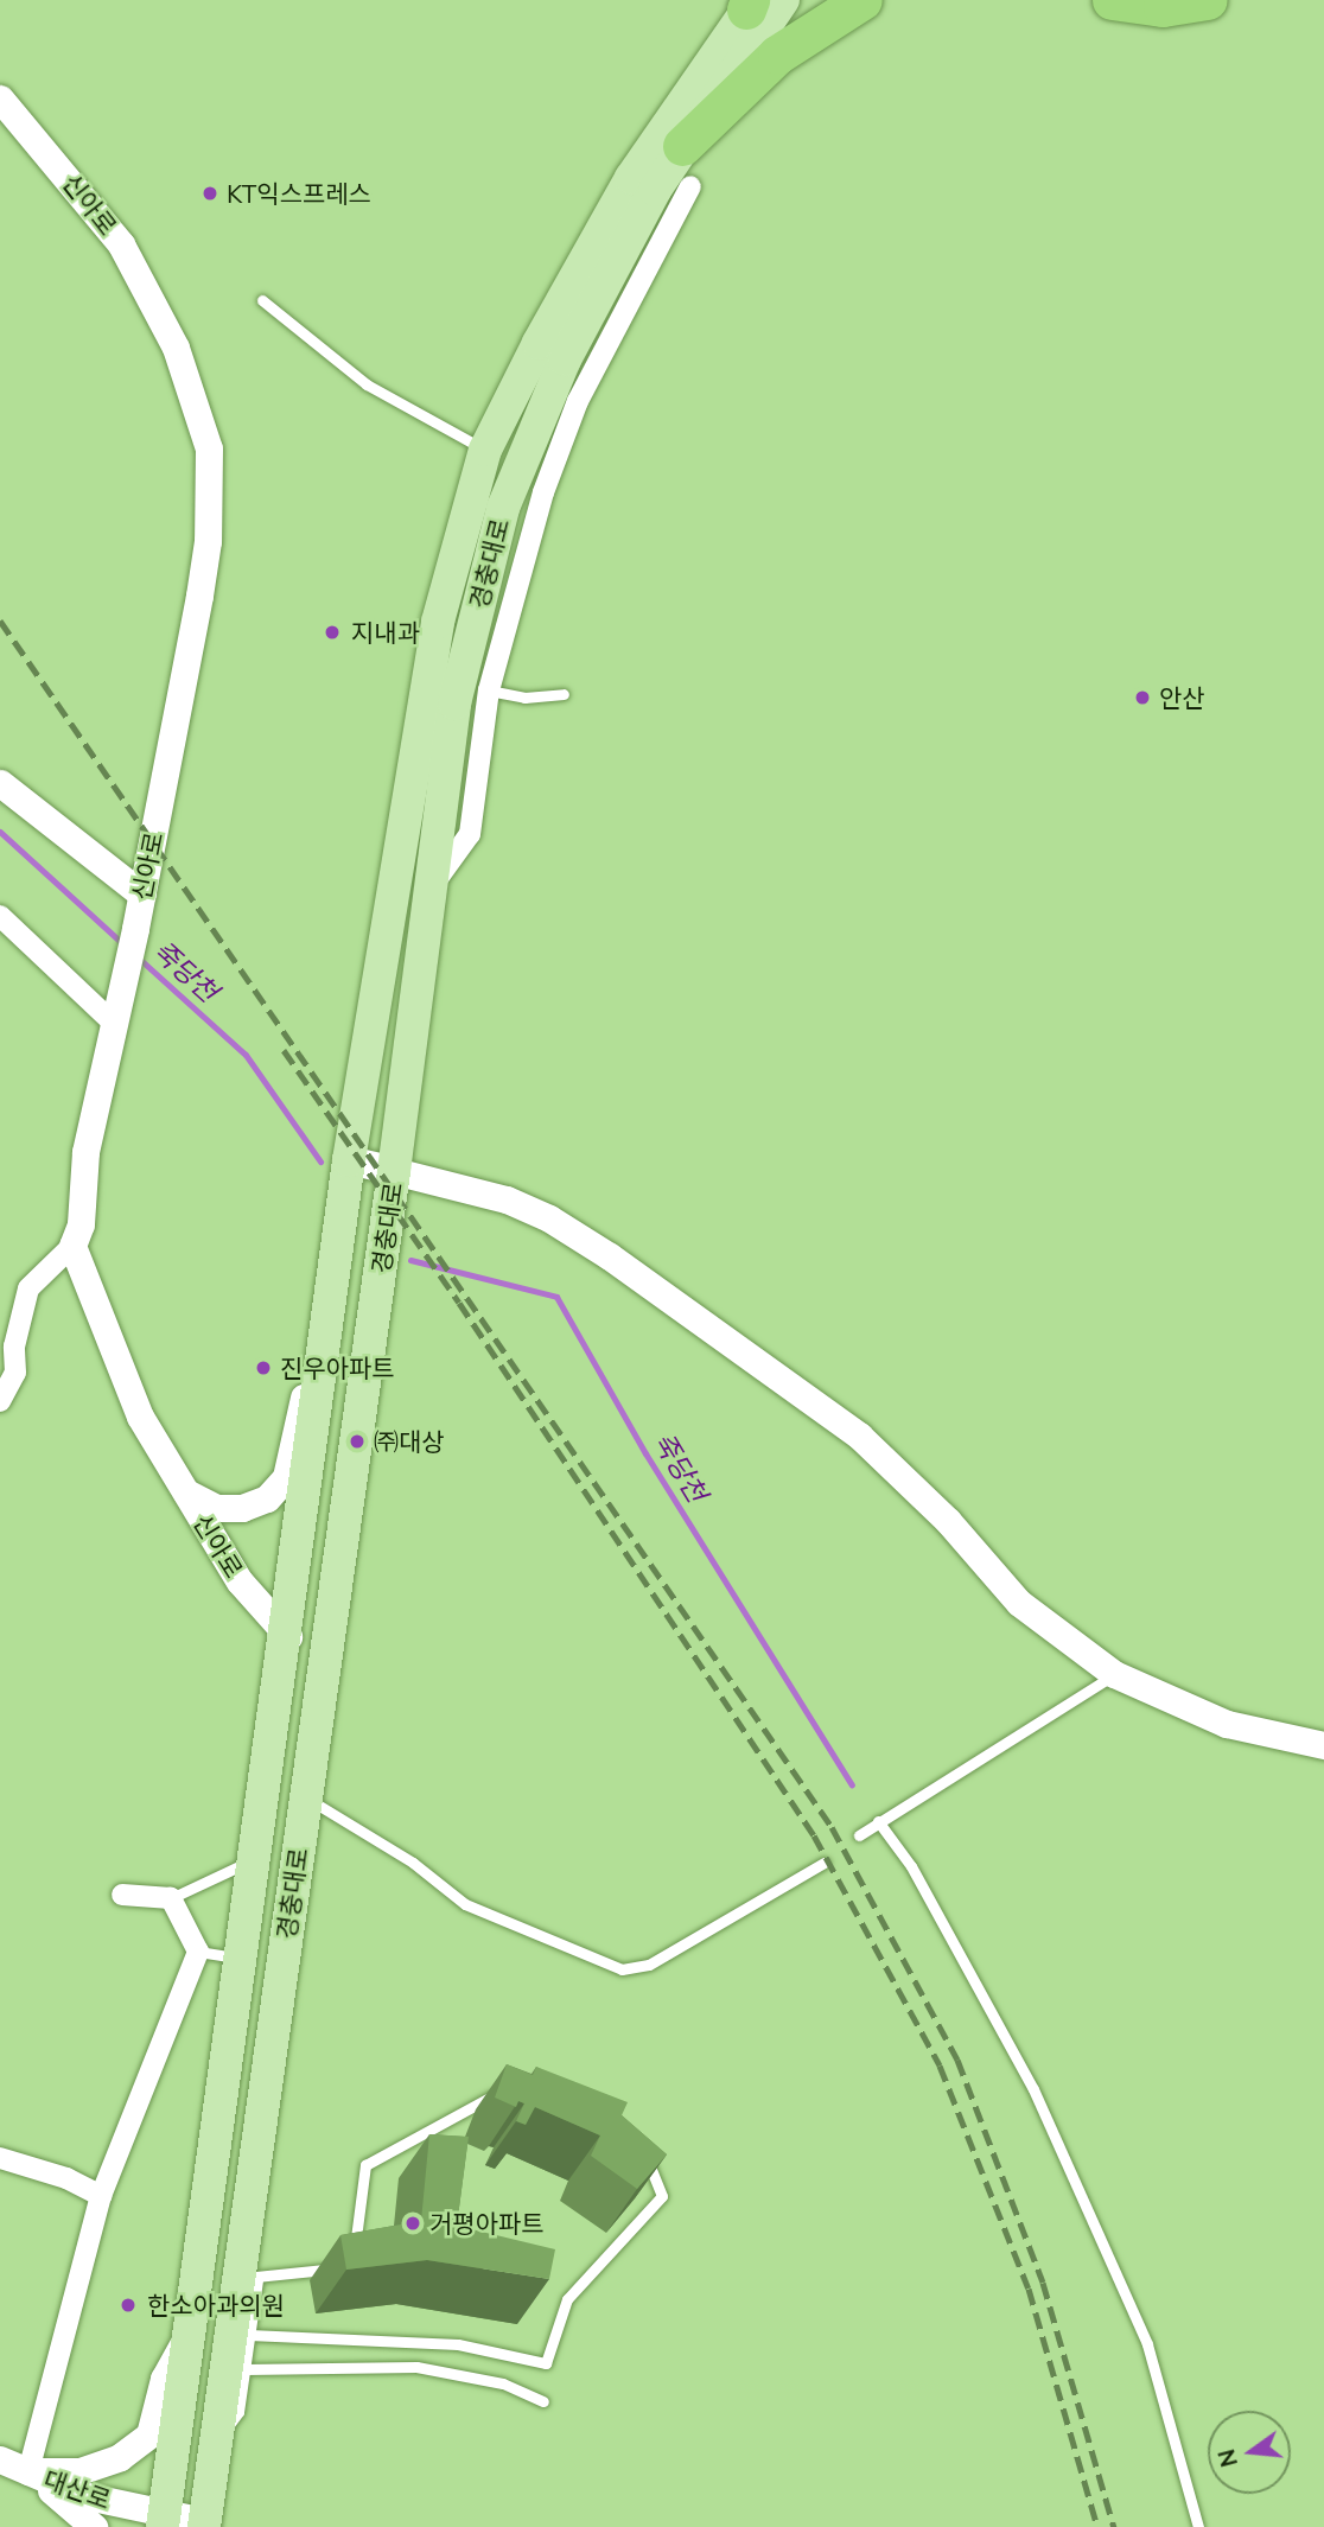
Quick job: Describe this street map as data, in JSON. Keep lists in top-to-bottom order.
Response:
{
  "streets": {
    "main road": ["경충대로"],
    "street": ["신아로", "대산로"]
  },
  "crossings": [
    ["신아로", "경충대로"],
    ["경충대로", "대산로"]
  ],
  "water": ["죽당천"],
  "places": [
    "KT익스프레스",
    "지내과",
    "안산",
    "진우아파트",
    "㈜대상",
    "거평아파트",
    "한소아과의원"
  ],
  "north": "left"
}
